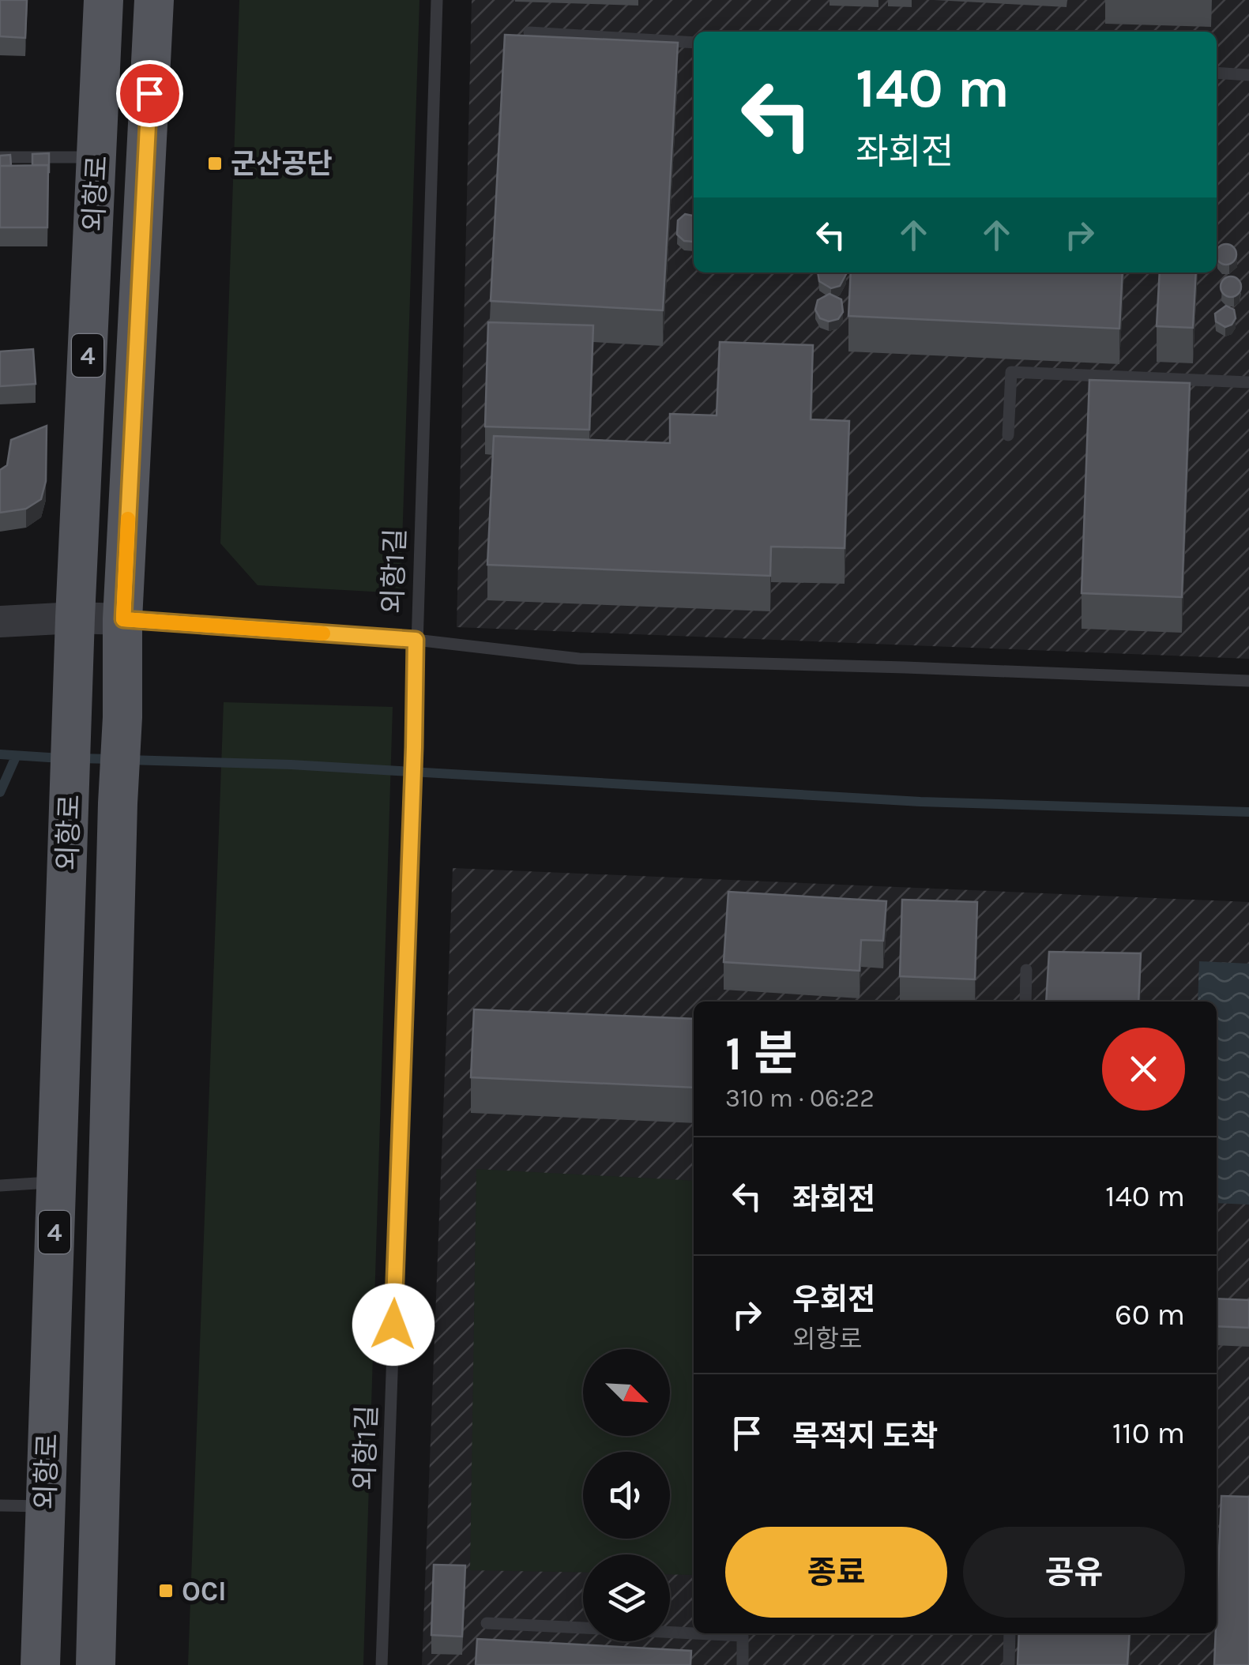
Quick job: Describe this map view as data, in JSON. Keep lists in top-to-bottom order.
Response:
{
  "streets": {
    "main road": ["외항로", "4"],
    "lane": ["외항1길"]
  },
  "places": {
    "transit": ["군산공단", "OCI"]
  },
  "north": "bottom right",
  "page": {
    "turn": ["140 m", "좌회전"],
    "heading": ["1 분", "310 m · 06:22"],
    "list": [
      {
        "name": "좌회전",
        "value": "140 m"
      },
      {
        "name": "우회전",
        "note": "외항로",
        "value": "60 m"
      },
      {
        "name": "목적지 도착",
        "value": "110 m"
      }
    ],
    "buttons": ["종료", "공유"]
  }
}
